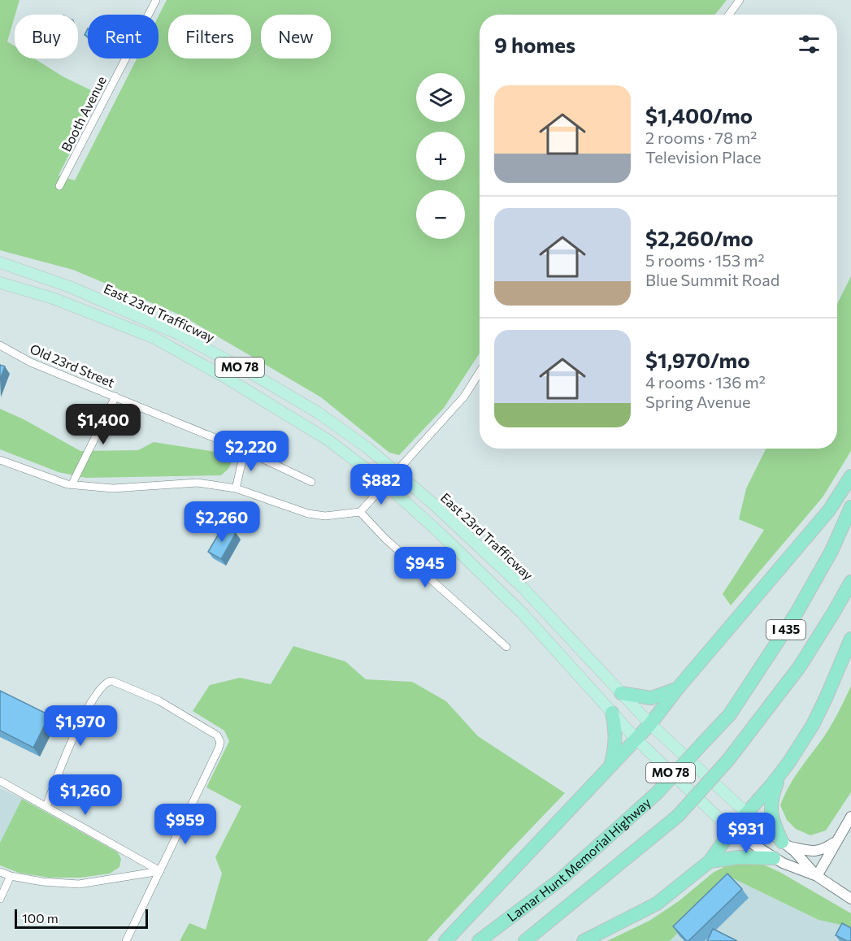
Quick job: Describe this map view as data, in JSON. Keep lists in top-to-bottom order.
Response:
{
  "streets": {
    "highway": ["I 435", "Lamar Hunt Memorial Highway"],
    "main road": ["East 23rd Trafficway", "MO 78"],
    "street": ["Booth Avenue", "Old 23rd Street"]
  },
  "scale_bar": "100 m",
  "page": {
    "chip": [
      "Buy",
      "Rent",
      "Filters",
      "New"
    ],
    "heading": "9 homes",
    "map_buttons": ["+", "−"],
    "list": [
      {
        "name": "$1,400/mo",
        "note": "2 rooms · 78 m² · Television Place"
      },
      {
        "name": "$2,260/mo",
        "note": "5 rooms · 153 m² · Blue Summit Road"
      },
      {
        "name": "$1,970/mo",
        "note": "4 rooms · 136 m² · Spring Avenue"
      }
    ],
    "price": [
      "$1,400",
      "$2,220",
      "$882",
      "$2,260",
      "$945",
      "$1,970",
      "$1,260",
      "$959",
      "$931"
    ],
    "scale": "100 m"
  }
}
